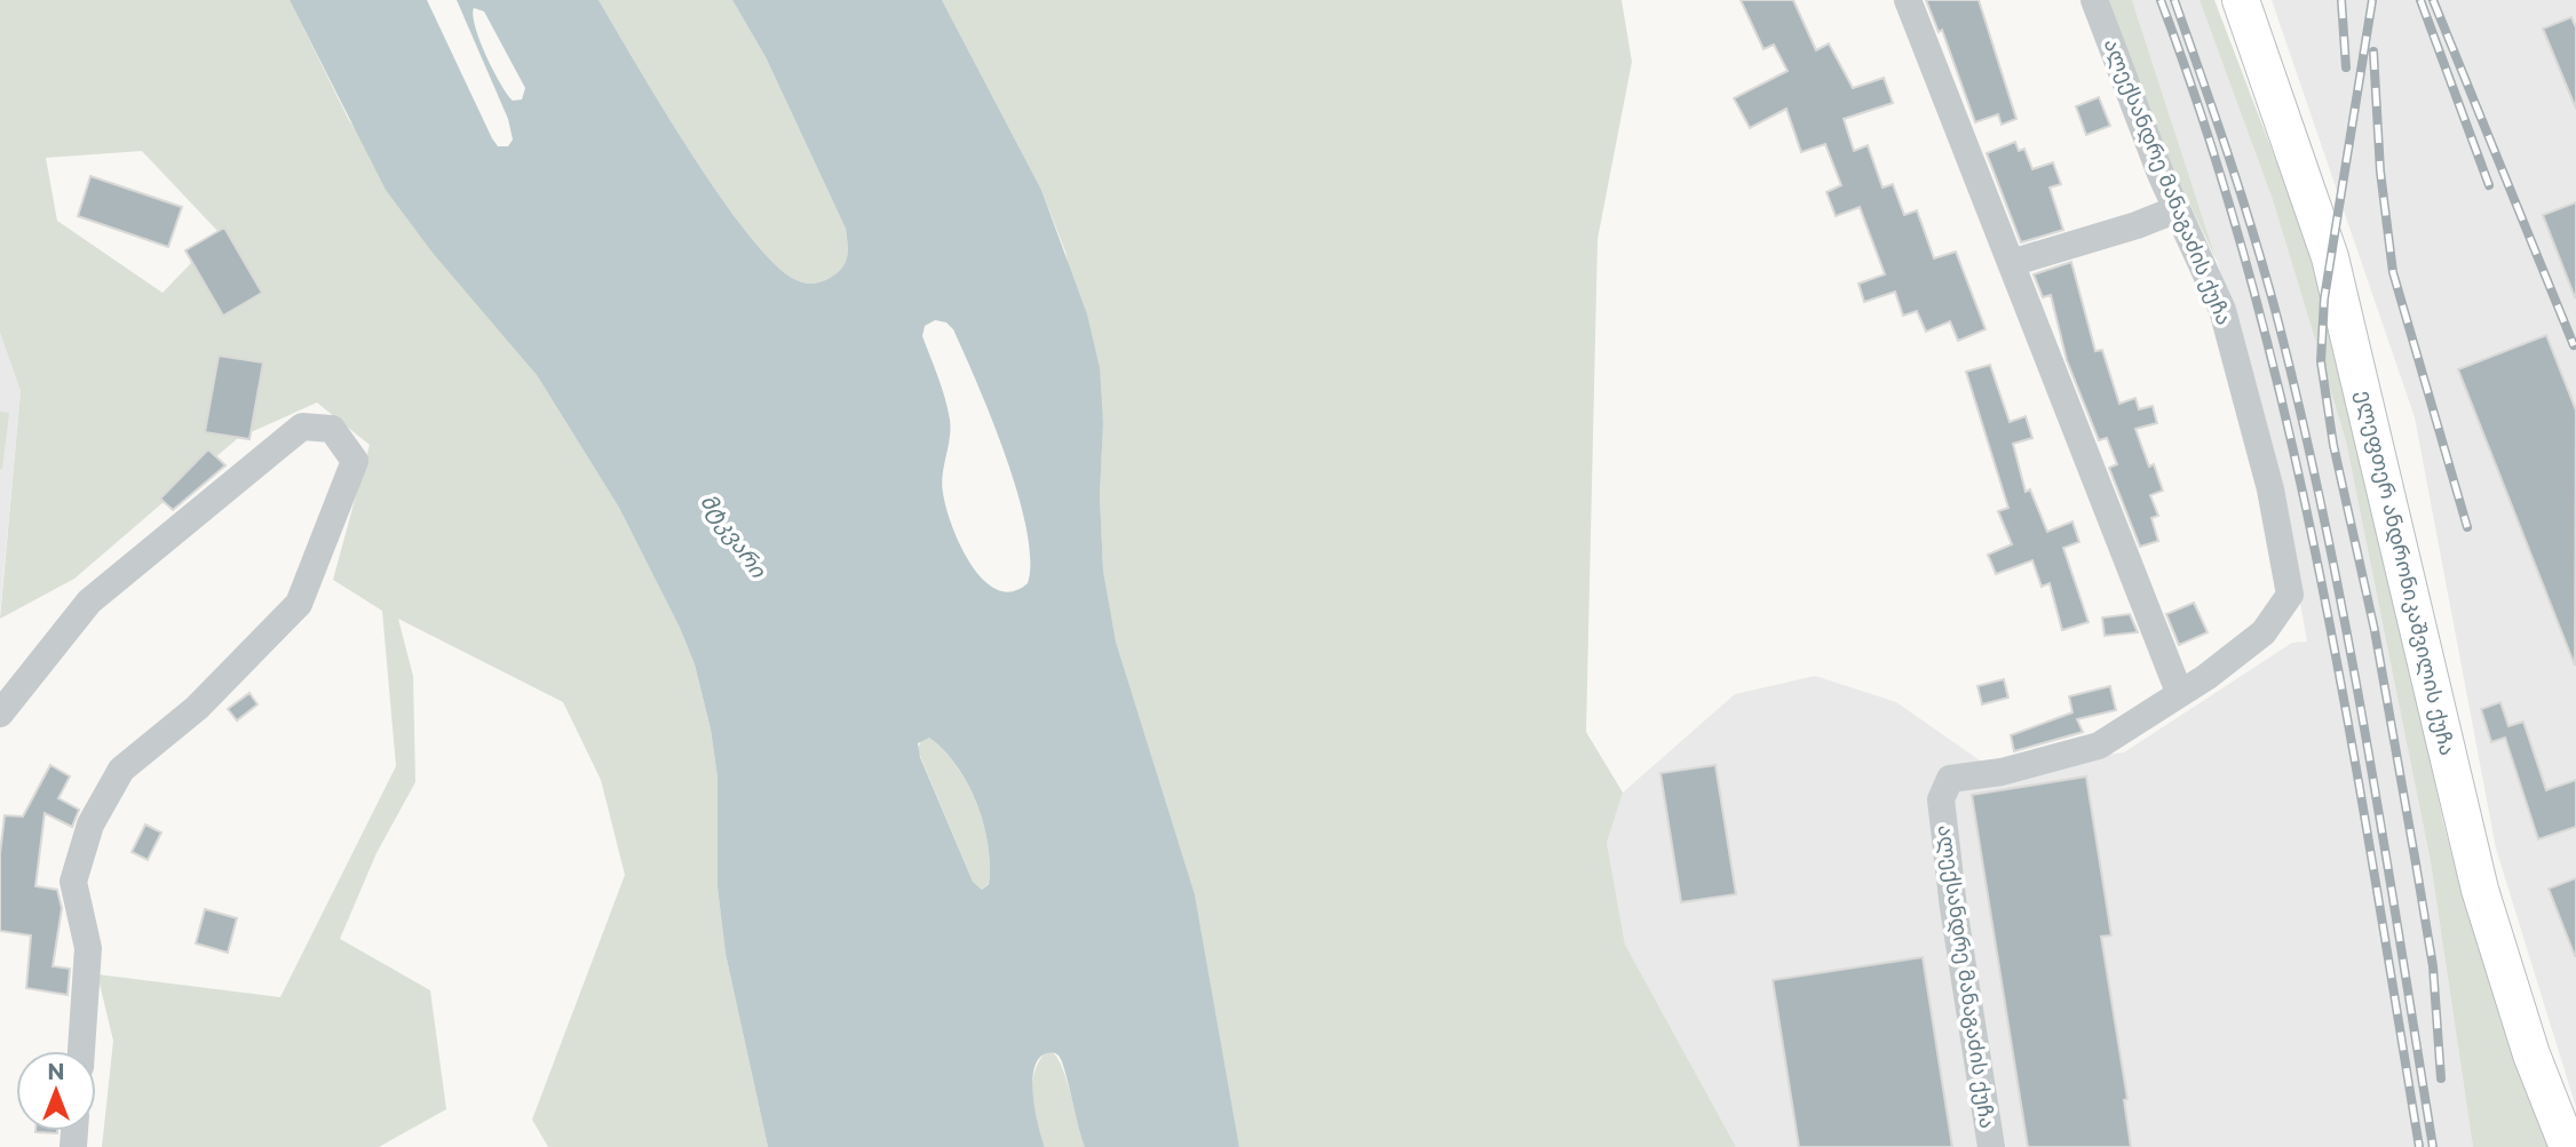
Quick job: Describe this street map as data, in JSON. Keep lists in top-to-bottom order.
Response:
{
  "streets": {
    "main road": ["ელეფთერ ანდრონიკაშვილის ქუჩა"],
    "street": ["ალექსანდრე მანაგაძის ქუჩა"]
  },
  "water": ["მტკვარი"],
  "north": "top"
}
